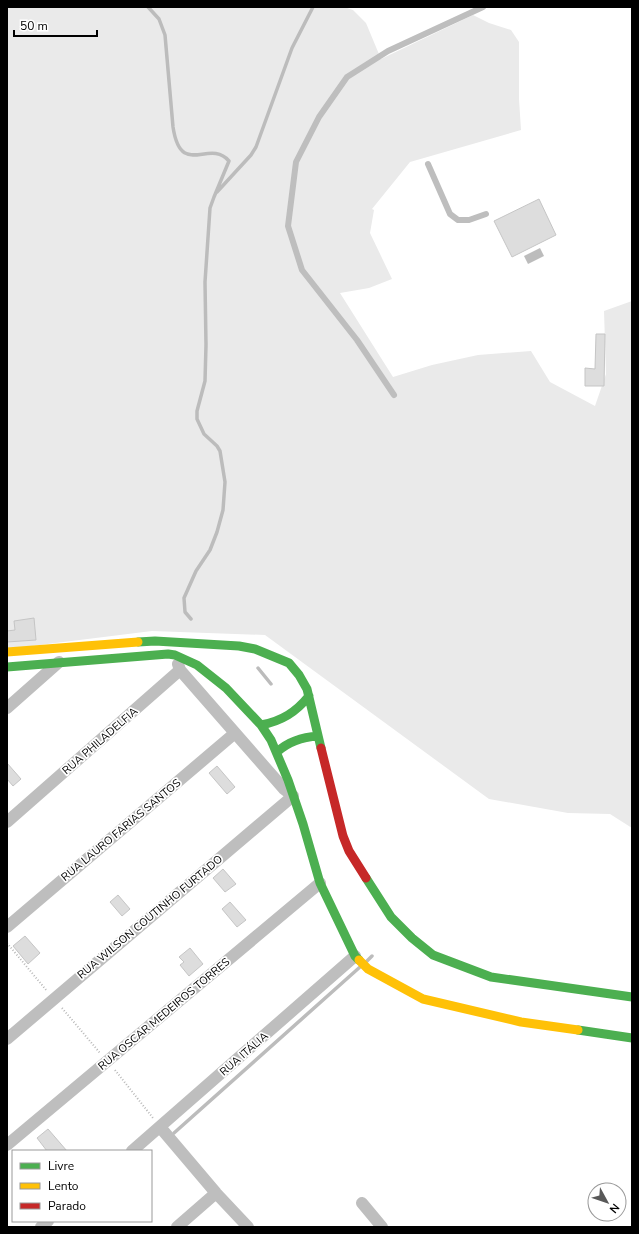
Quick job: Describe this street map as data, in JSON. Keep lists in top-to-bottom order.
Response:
{
  "streets": {
    "street": [
      "RUA PHILADELFIA",
      "RUA LAURO FARIAS SANTOS",
      "RUA WILSON COUTINHO FURTADO",
      "RUA OSCAR MEDEIROS TORRES",
      "RUA ITÁLIA"
    ]
  },
  "legend": ["Livre", "Lento", "Parado"],
  "scale_bar": "50 m",
  "north": "bottom right"
}
